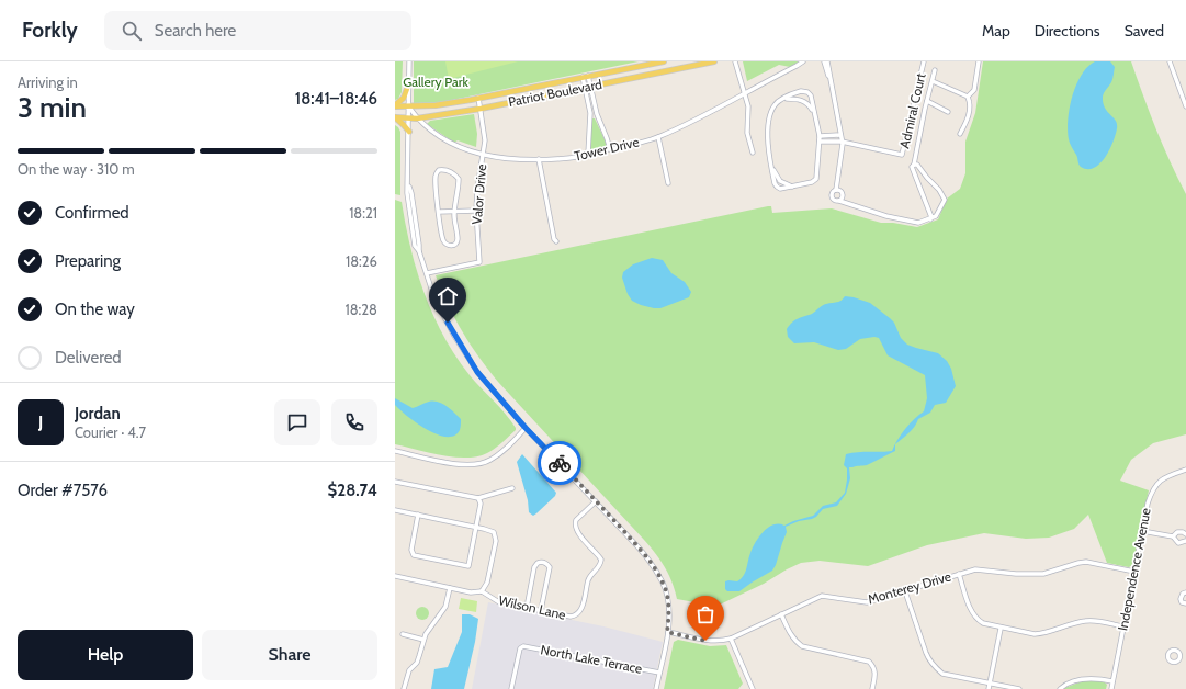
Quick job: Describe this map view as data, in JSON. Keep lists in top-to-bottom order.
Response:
{
  "streets": {
    "main road": ["Patriot Boulevard"],
    "street": [
      "Admiral Court",
      "Tower Drive",
      "Valor Drive",
      "Independence Avenue",
      "Monterey Drive",
      "Wilson Lane",
      "North Lake Terrace"
    ]
  },
  "crossings": [
    ["Patriot Boulevard", "Tower Drive"],
    ["Patriot Boulevard", "Valor Drive"],
    ["Tower Drive", "Valor Drive"],
    ["Independence Avenue", "Monterey Drive"]
  ],
  "parks": ["Gallery Park"],
  "page": {
    "header": "Forkly",
    "search": "Search here",
    "nav": ["Map", "Directions", "Saved"],
    "heading": ["3 min", "Arriving in", "18:41–18:46"],
    "panel": [
      "Jordan",
      "Courier · 4.7",
      "Order #7576",
      "$28.74"
    ],
    "bar": "On the way · 310 m",
    "list": [
      ["Confirmed", "18:21"],
      ["Preparing", "18:26"],
      ["On the way", "18:28"],
      "Delivered"
    ],
    "round": "J",
    "buttons": ["Help", "Share"]
  }
}
